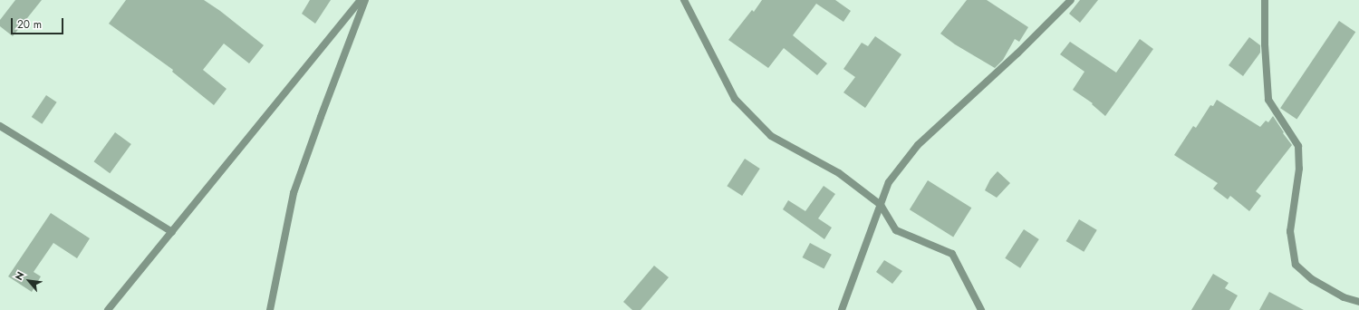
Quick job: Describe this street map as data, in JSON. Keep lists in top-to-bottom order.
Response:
{
  "scale_bar": "20 m",
  "north": "top left"
}
